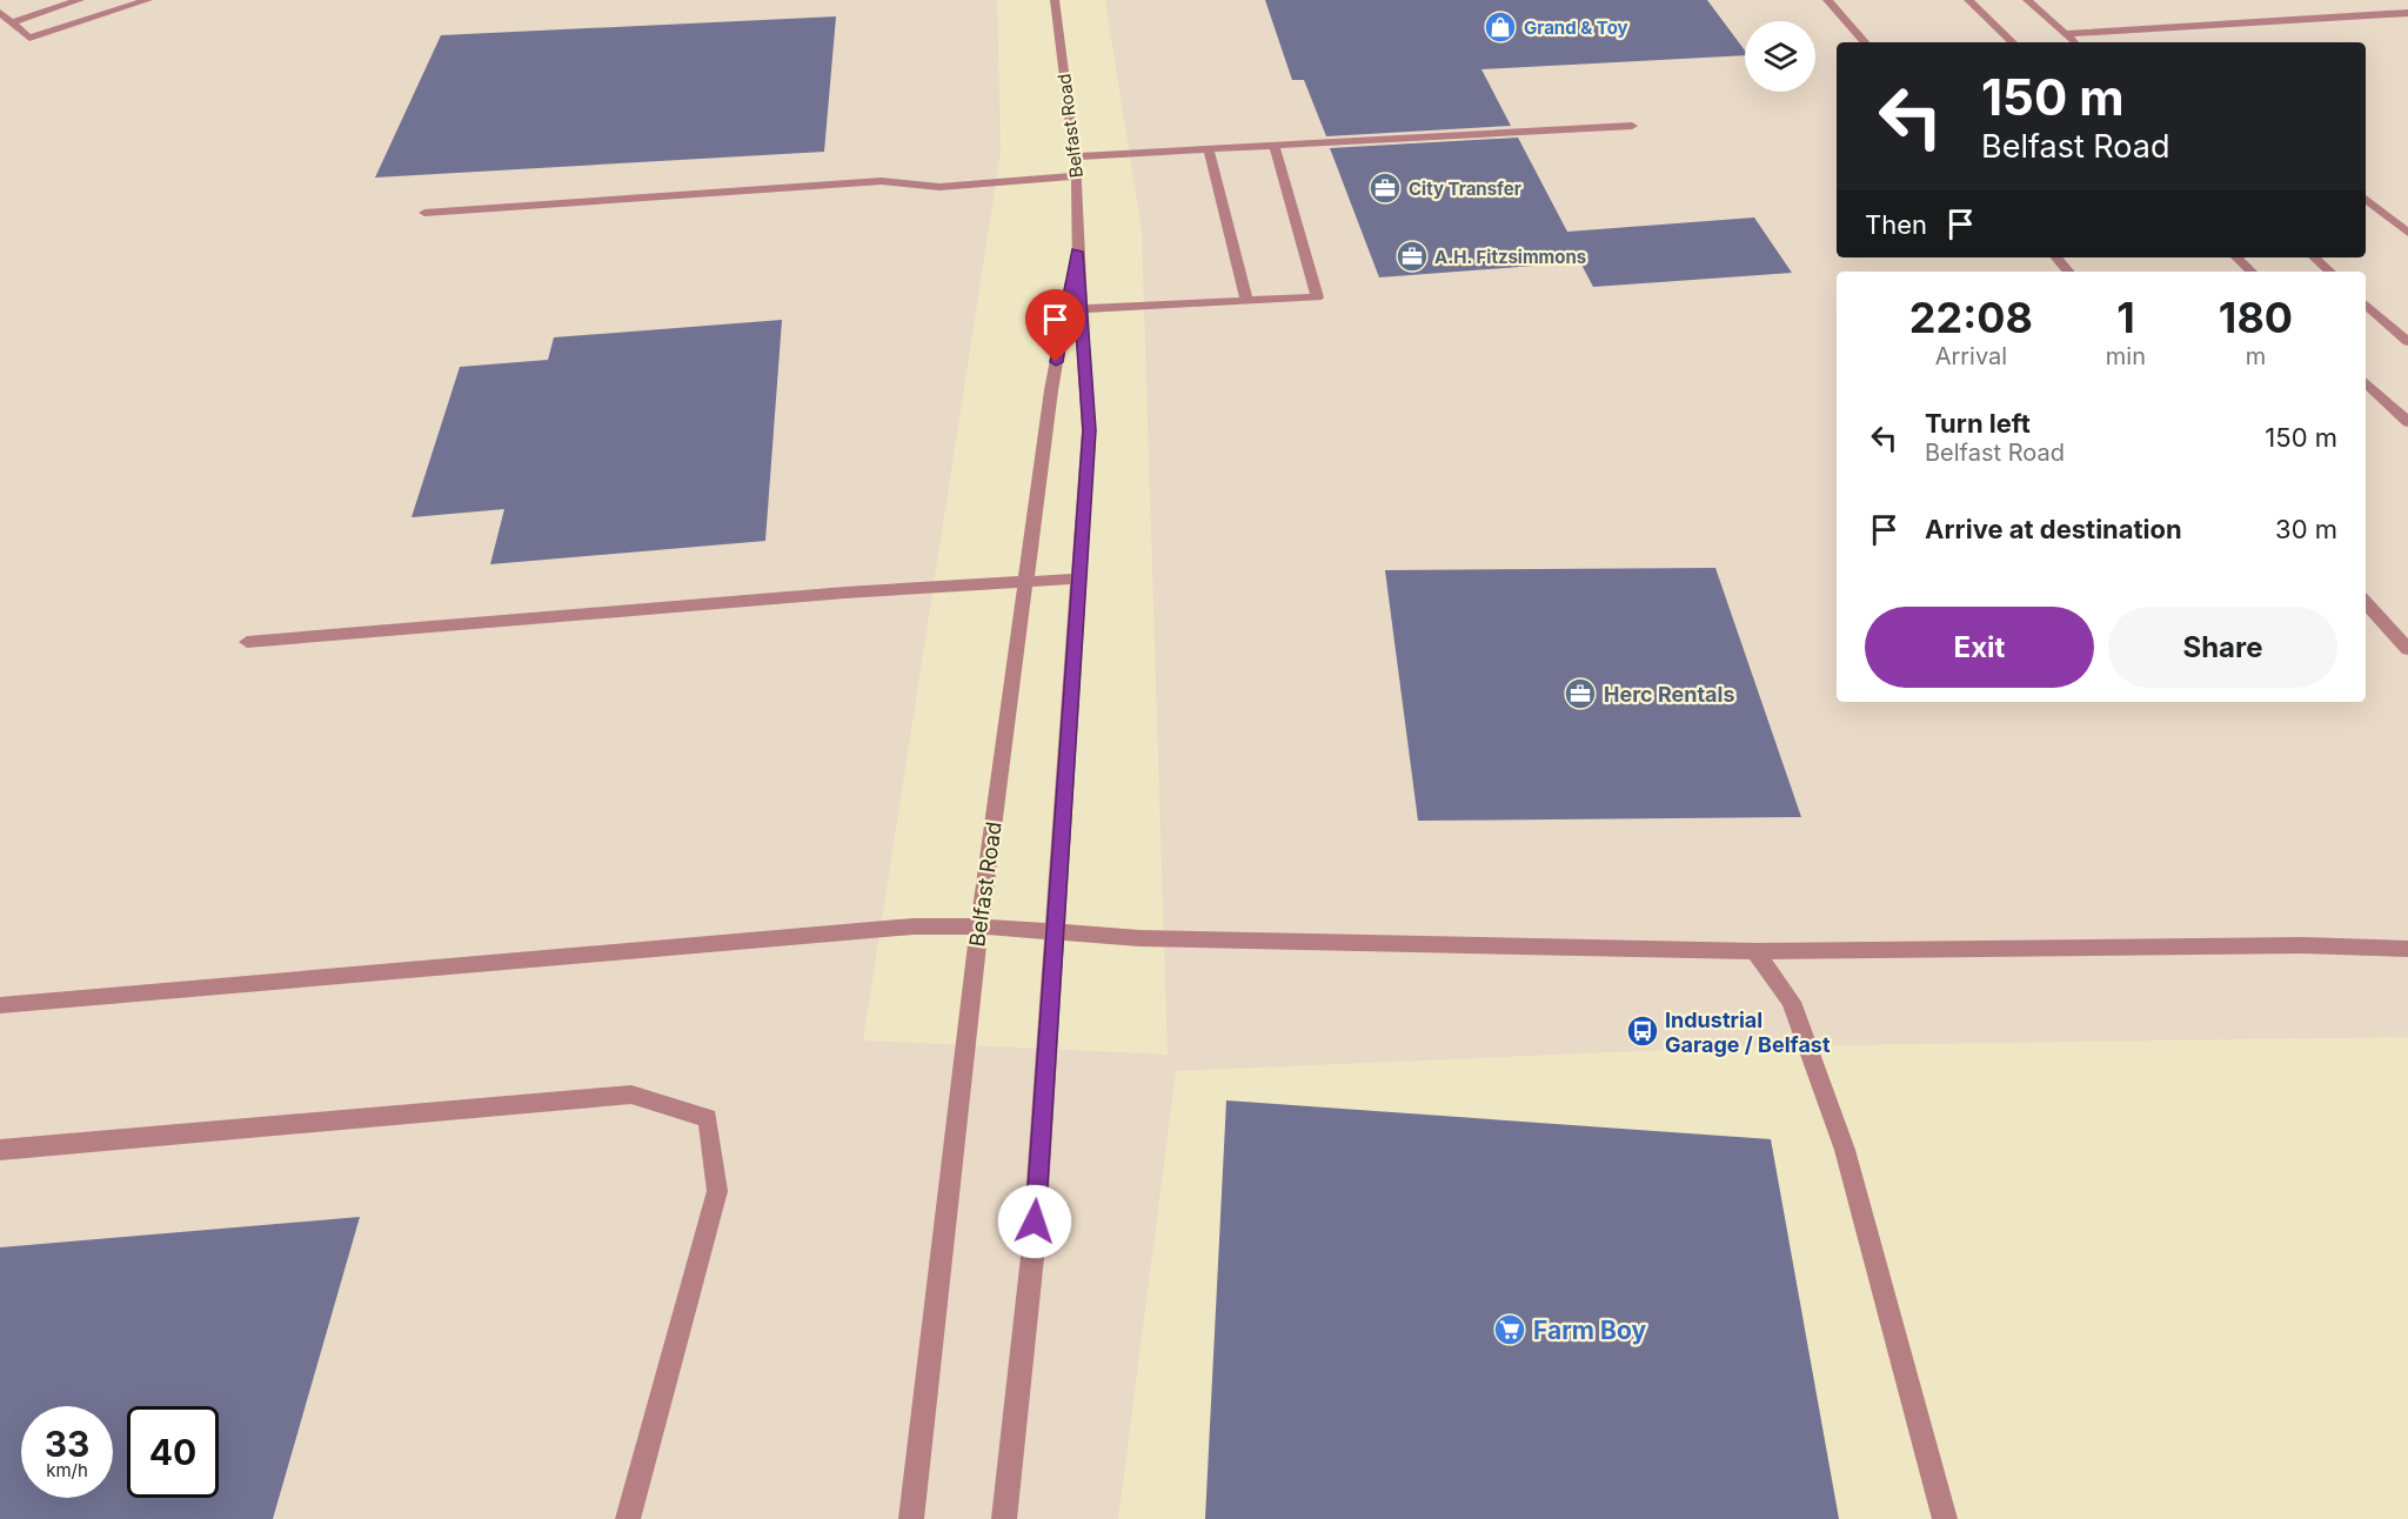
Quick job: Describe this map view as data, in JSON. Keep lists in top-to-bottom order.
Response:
{
  "streets": {
    "street": ["Belfast Road"]
  },
  "places": {
    "shop": ["Grand & Toy"],
    "office": ["City Transfer", "A.H. Fitzsimmons", "Herc Rentals"],
    "bus stop": ["Industrial Garage / Belfast"],
    "supermarket": ["Farm Boy"]
  },
  "page": {
    "turn": ["150 m", "Belfast Road"],
    "then": "Then",
    "eta": [
      "22:08",
      "Arrival",
      "1",
      "min",
      "180",
      "m"
    ],
    "list": [
      {
        "name": "Turn left",
        "note": "Belfast Road",
        "value": "150 m"
      },
      {
        "name": "Arrive at destination",
        "value": "30 m"
      }
    ],
    "buttons": ["Exit", "Share"],
    "speed": "33 km/h",
    "limit": "40"
  }
}
